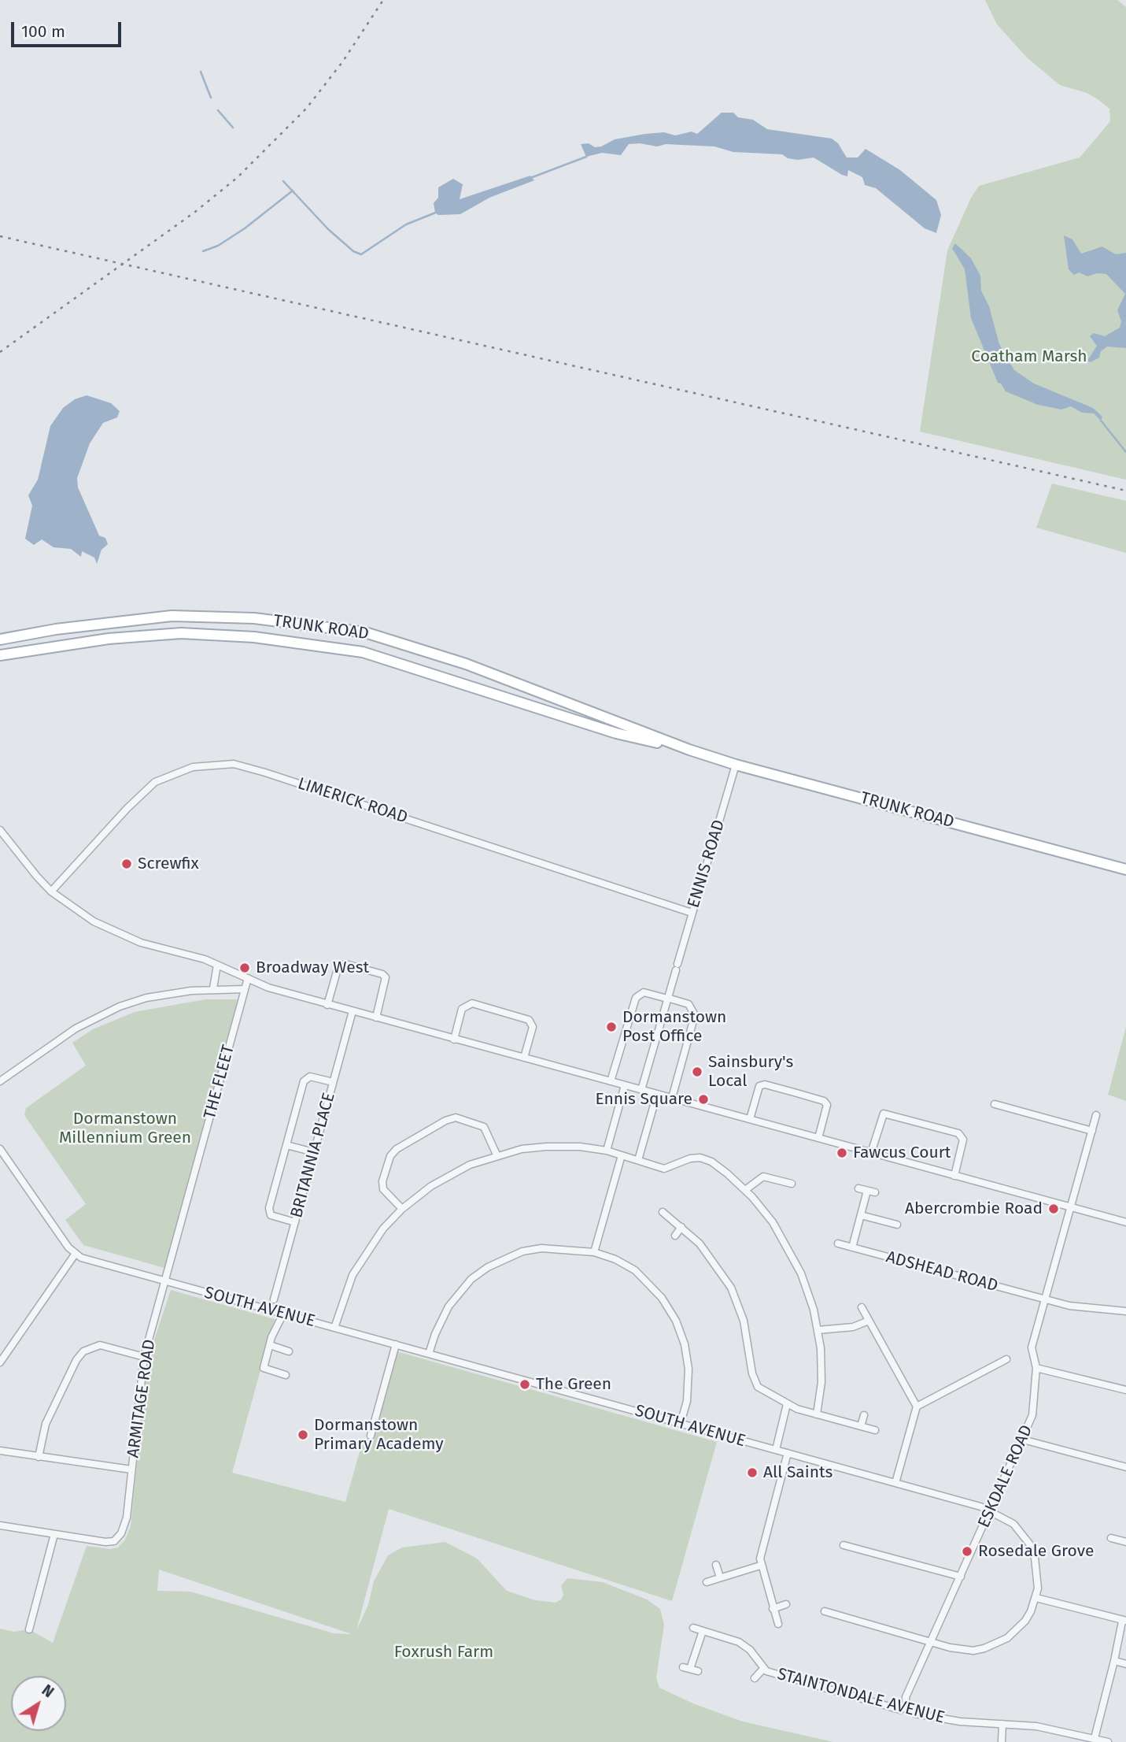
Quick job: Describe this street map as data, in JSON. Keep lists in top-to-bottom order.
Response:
{
  "streets": {
    "main road": ["TRUNK ROAD"],
    "street": [
      "LIMERICK ROAD",
      "ENNIS ROAD",
      "THE FLEET",
      "BRITANNIA PLACE",
      "ADSHEAD ROAD",
      "SOUTH AVENUE",
      "ARMITAGE ROAD",
      "ESKDALE ROAD",
      "STAINTONDALE AVENUE"
    ]
  },
  "crossings": [
    ["TRUNK ROAD", "ENNIS ROAD"],
    ["LIMERICK ROAD", "ENNIS ROAD"],
    ["THE FLEET", "SOUTH AVENUE"],
    ["THE FLEET", "ARMITAGE ROAD"],
    ["ADSHEAD ROAD", "ESKDALE ROAD"],
    ["SOUTH AVENUE", "ARMITAGE ROAD"],
    ["SOUTH AVENUE", "ESKDALE ROAD"],
    ["ESKDALE ROAD", "STAINTONDALE AVENUE"]
  ],
  "parks": ["Coatham Marsh", "Dormanstown Millennium Green", "Foxrush Farm"],
  "places": [
    "Screwfix",
    "Broadway West",
    "Dormanstown Post Office",
    "Sainsbury's Local",
    "Ennis Square",
    "Fawcus Court",
    "Abercrombie Road",
    "The Green",
    "Dormanstown Primary Academy",
    "All Saints",
    "Rosedale Grove"
  ],
  "scale_bar": "100 m",
  "north": "top right"
}
